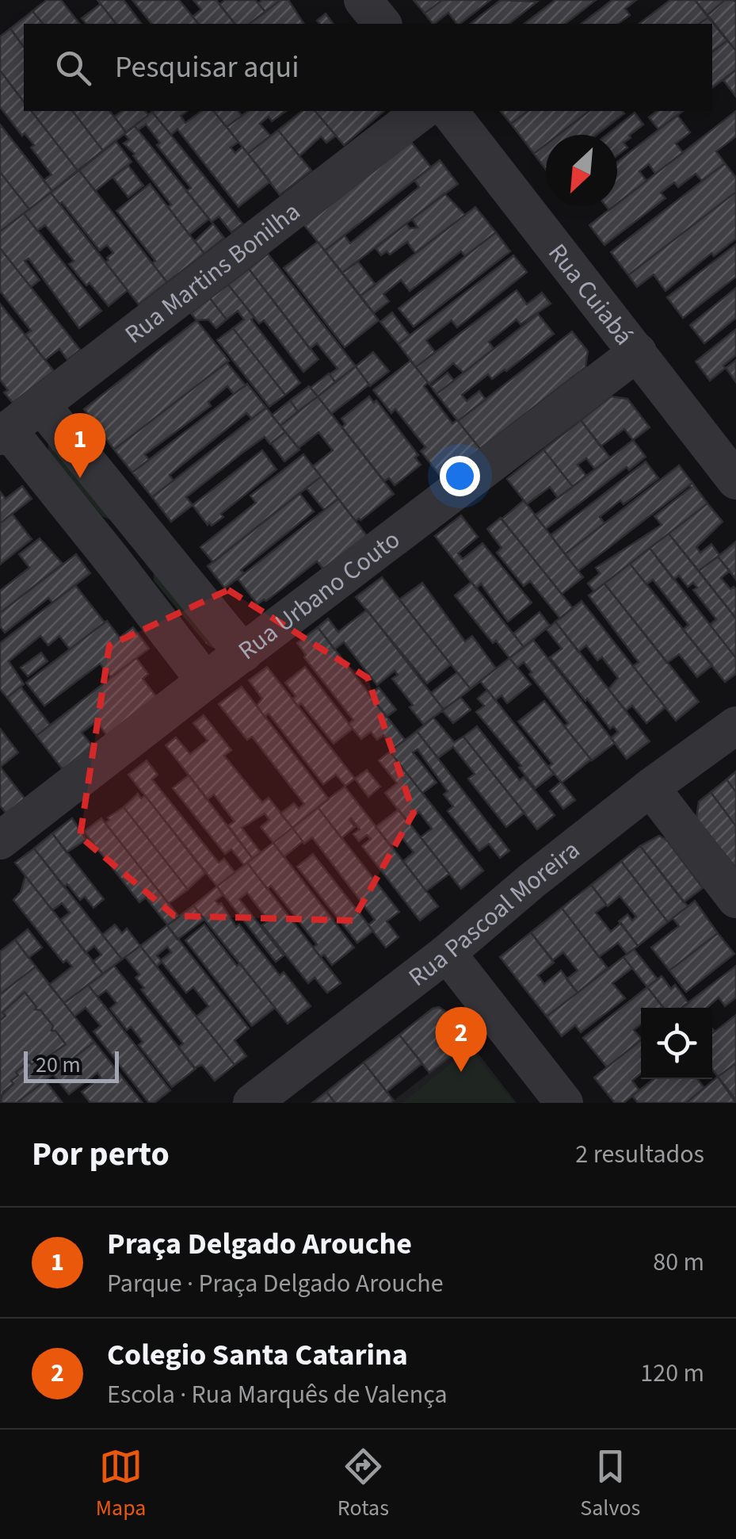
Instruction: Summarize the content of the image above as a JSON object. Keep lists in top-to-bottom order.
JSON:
{
  "streets": {
    "street": [
      "Rua Martins Bonilha",
      "Rua Cuiabá",
      "Rua Urbano Couto",
      "Rua Pascoal Moreira"
    ]
  },
  "crossings": [
    ["Rua Cuiabá", "Rua Urbano Couto"]
  ],
  "scale_bar": "20 m",
  "north": "bottom left",
  "page": {
    "search": "Pesquisar aqui",
    "pins": ["1", "2"],
    "scale": "20 m",
    "heading": ["Por perto", "2 resultados"],
    "list": [
      {
        "mark": "1",
        "name": "Praça Delgado Arouche",
        "note": "Parque · Praça Delgado Arouche",
        "value": "80 m"
      },
      {
        "mark": "2",
        "name": "Colegio Santa Catarina",
        "note": "Escola · Rua Marquês de Valença",
        "value": "120 m"
      }
    ],
    "nav": ["Mapa", "Rotas", "Salvos"]
  }
}
